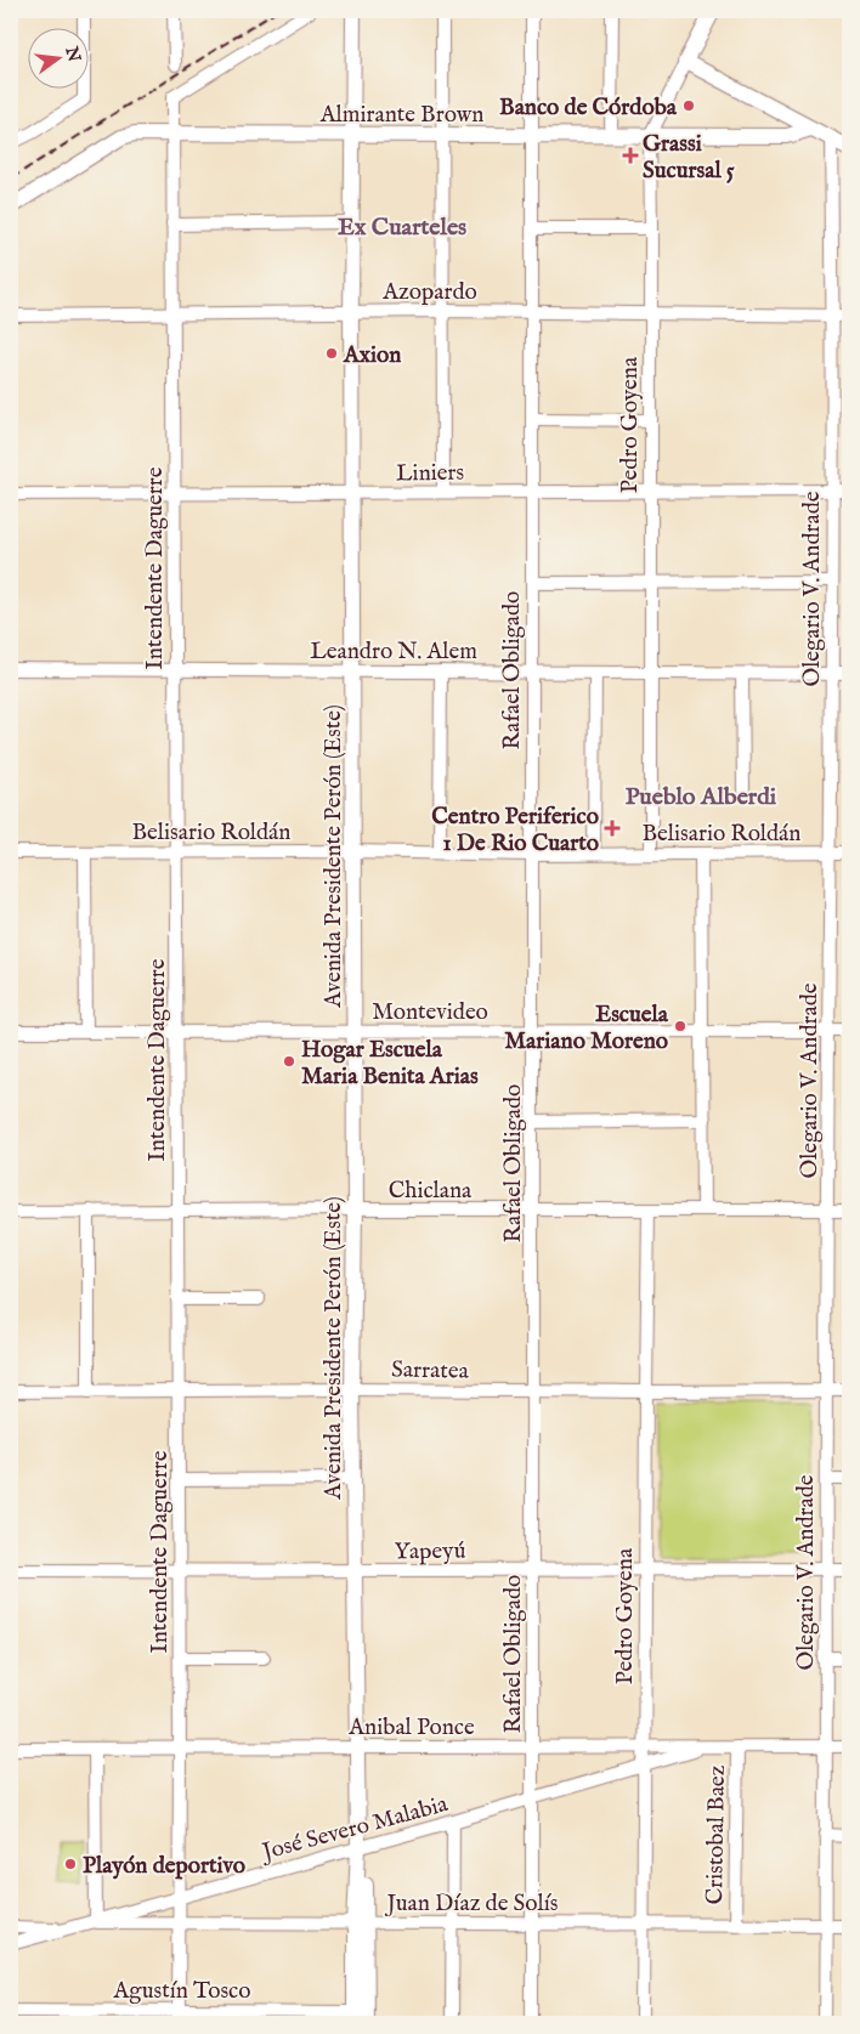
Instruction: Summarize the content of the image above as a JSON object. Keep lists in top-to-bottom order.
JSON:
{
  "streets": {
    "main road": ["Almirante Brown", "Pedro Goyena", "Avenida Presidente Perón (Este)"],
    "street": [
      "Azopardo",
      "Liniers",
      "Intendente Daguerre",
      "Olegario V. Andrade",
      "Leandro N. Alem",
      "Rafael Obligado",
      "Belisario Roldán",
      "Montevideo",
      "Chiclana",
      "Sarratea",
      "Yapeyú",
      "Anibal Ponce",
      "José Severo Malabia",
      "Cristobal Baez",
      "Juan Díaz de Solís",
      "Agustín Tosco"
    ]
  },
  "crossings": [
    ["Almirante Brown", "Pedro Goyena"],
    ["Almirante Brown", "Intendente Daguerre"],
    ["Almirante Brown", "Rafael Obligado"],
    ["Almirante Brown", "Avenida Presidente Perón (Este)"],
    ["Azopardo", "Pedro Goyena"],
    ["Azopardo", "Intendente Daguerre"],
    ["Azopardo", "Olegario V. Andrade"],
    ["Azopardo", "Rafael Obligado"],
    ["Azopardo", "Avenida Presidente Perón (Este)"],
    ["Pedro Goyena", "Liniers"],
    ["Pedro Goyena", "Leandro N. Alem"],
    ["Pedro Goyena", "Belisario Roldán"],
    ["Pedro Goyena", "Chiclana"],
    ["Pedro Goyena", "Sarratea"],
    ["Pedro Goyena", "Yapeyú"],
    ["Pedro Goyena", "Anibal Ponce"],
    ["Pedro Goyena", "José Severo Malabia"],
    ["Pedro Goyena", "Juan Díaz de Solís"],
    ["Liniers", "Intendente Daguerre"],
    ["Liniers", "Olegario V. Andrade"],
    ["Liniers", "Rafael Obligado"],
    ["Liniers", "Avenida Presidente Perón (Este)"],
    ["Intendente Daguerre", "Leandro N. Alem"],
    ["Intendente Daguerre", "Belisario Roldán"],
    ["Intendente Daguerre", "Montevideo"],
    ["Intendente Daguerre", "Chiclana"],
    ["Intendente Daguerre", "Sarratea"],
    ["Intendente Daguerre", "Yapeyú"],
    ["Intendente Daguerre", "Anibal Ponce"],
    ["Intendente Daguerre", "José Severo Malabia"],
    ["Intendente Daguerre", "Juan Díaz de Solís"],
    ["Intendente Daguerre", "Agustín Tosco"],
    ["Olegario V. Andrade", "Leandro N. Alem"],
    ["Olegario V. Andrade", "Belisario Roldán"],
    ["Olegario V. Andrade", "Montevideo"],
    ["Olegario V. Andrade", "Chiclana"],
    ["Olegario V. Andrade", "Sarratea"],
    ["Olegario V. Andrade", "Yapeyú"],
    ["Olegario V. Andrade", "Anibal Ponce"],
    ["Olegario V. Andrade", "Juan Díaz de Solís"],
    ["Leandro N. Alem", "Rafael Obligado"],
    ["Leandro N. Alem", "Avenida Presidente Perón (Este)"],
    ["Rafael Obligado", "Belisario Roldán"],
    ["Rafael Obligado", "Montevideo"],
    ["Rafael Obligado", "Chiclana"],
    ["Rafael Obligado", "Sarratea"],
    ["Rafael Obligado", "Yapeyú"],
    ["Rafael Obligado", "Anibal Ponce"],
    ["Rafael Obligado", "José Severo Malabia"],
    ["Rafael Obligado", "Juan Díaz de Solís"],
    ["Belisario Roldán", "Avenida Presidente Perón (Este)"],
    ["Avenida Presidente Perón (Este)", "Montevideo"],
    ["Avenida Presidente Perón (Este)", "Chiclana"],
    ["Avenida Presidente Perón (Este)", "Sarratea"],
    ["Avenida Presidente Perón (Este)", "Yapeyú"],
    ["Avenida Presidente Perón (Este)", "Anibal Ponce"],
    ["Avenida Presidente Perón (Este)", "José Severo Malabia"],
    ["Avenida Presidente Perón (Este)", "Juan Díaz de Solís"],
    ["Avenida Presidente Perón (Este)", "Agustín Tosco"],
    ["Anibal Ponce", "José Severo Malabia"],
    ["Anibal Ponce", "Cristobal Baez"],
    ["José Severo Malabia", "Juan Díaz de Solís"],
    ["Cristobal Baez", "Juan Díaz de Solís"]
  ],
  "districts": ["Ex Cuarteles", "Pueblo Alberdi"],
  "places": {
    "other": [
      "Banco de Córdoba",
      "Axion",
      "Escuela Mariano Moreno",
      "Hogar Escuela Maria Benita Arias",
      "Playón deportivo"
    ],
    "health": ["Grassi Sucursal 5", "Centro Periferico 1 De Rio Cuarto"]
  },
  "north": "right"
}
